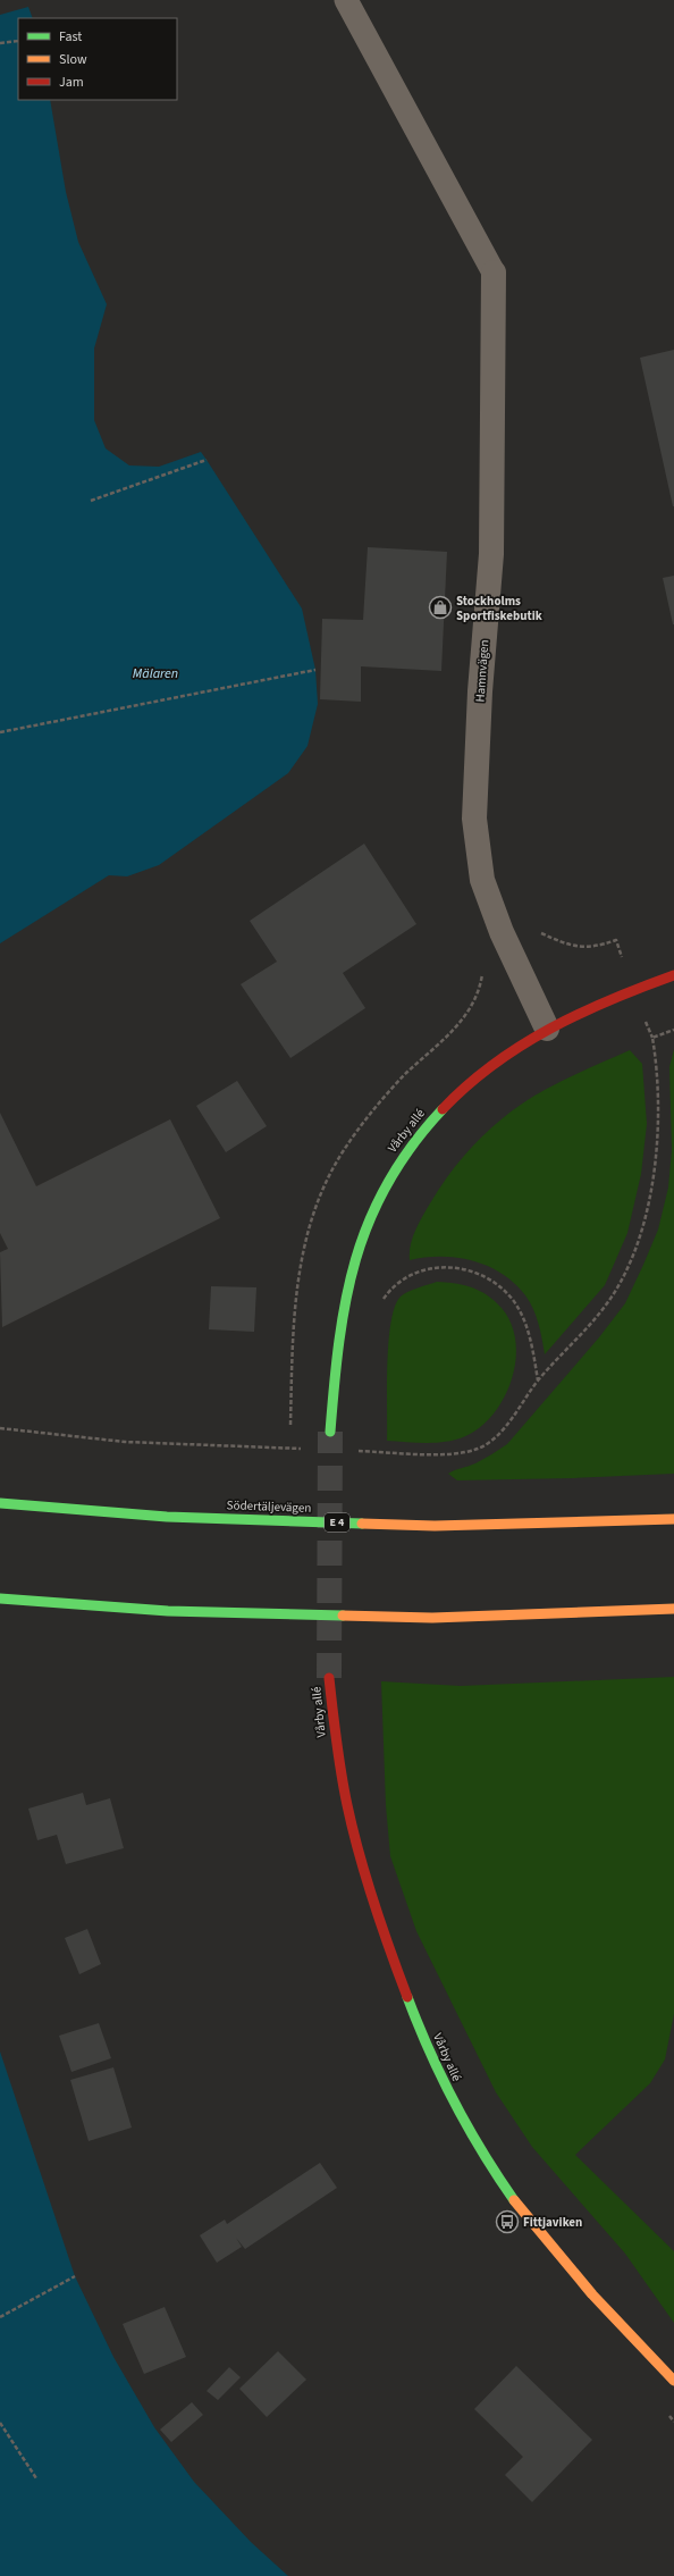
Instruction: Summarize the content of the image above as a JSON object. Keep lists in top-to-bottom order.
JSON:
{
  "streets": {
    "main road": ["Vårby allé", "Södertäljevägen", "E 4"],
    "street": ["Hamnvägen"]
  },
  "crossings": [
    ["Hamnvägen", "Vårby allé"]
  ],
  "water": ["Mälaren"],
  "places": {
    "shop": ["Stockholms Sportfiskebutik"],
    "bus stop": ["Fittjaviken"]
  },
  "legend": ["Fast", "Slow", "Jam"]
}
